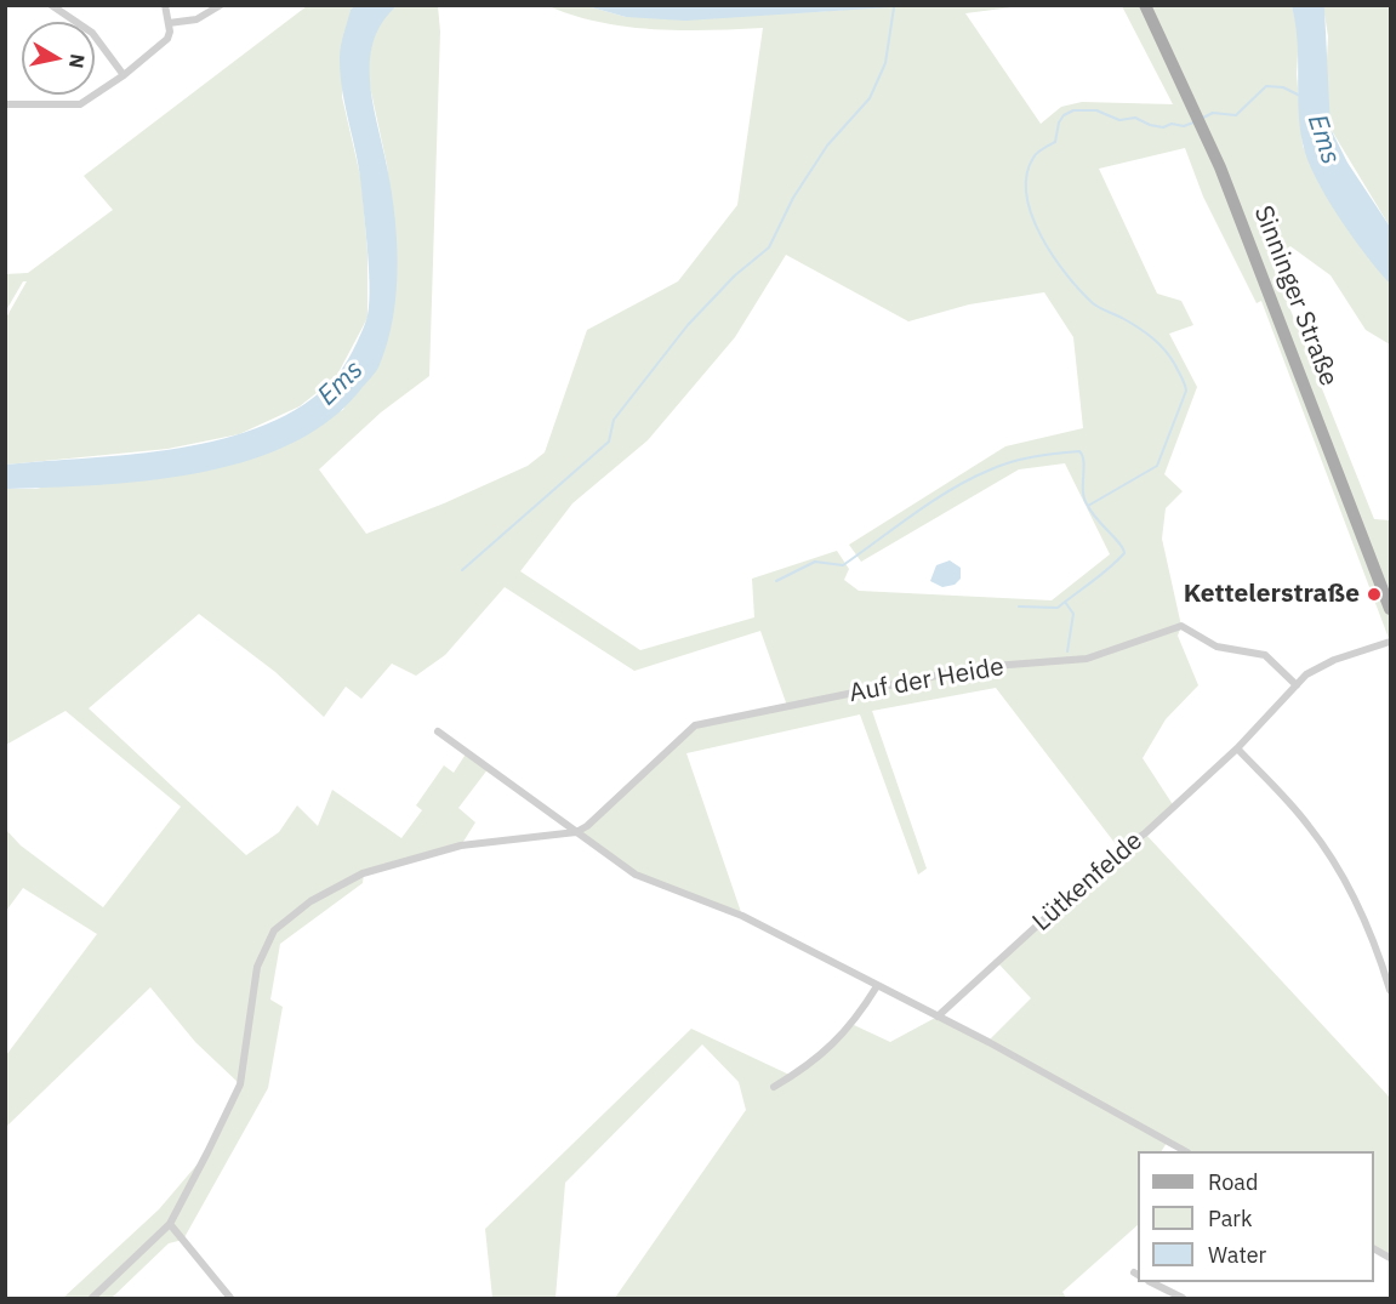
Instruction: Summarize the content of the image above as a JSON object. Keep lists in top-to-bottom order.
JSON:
{
  "streets": {
    "main road": ["Sinninger Straße"],
    "street": ["Auf der Heide", "Lütkenfelde"]
  },
  "crossings": [
    ["Auf der Heide", "Lütkenfelde"]
  ],
  "water": ["Ems"],
  "places": ["Kettelerstraße"],
  "legend": ["Road", "Park", "Water"],
  "north": "right"
}
